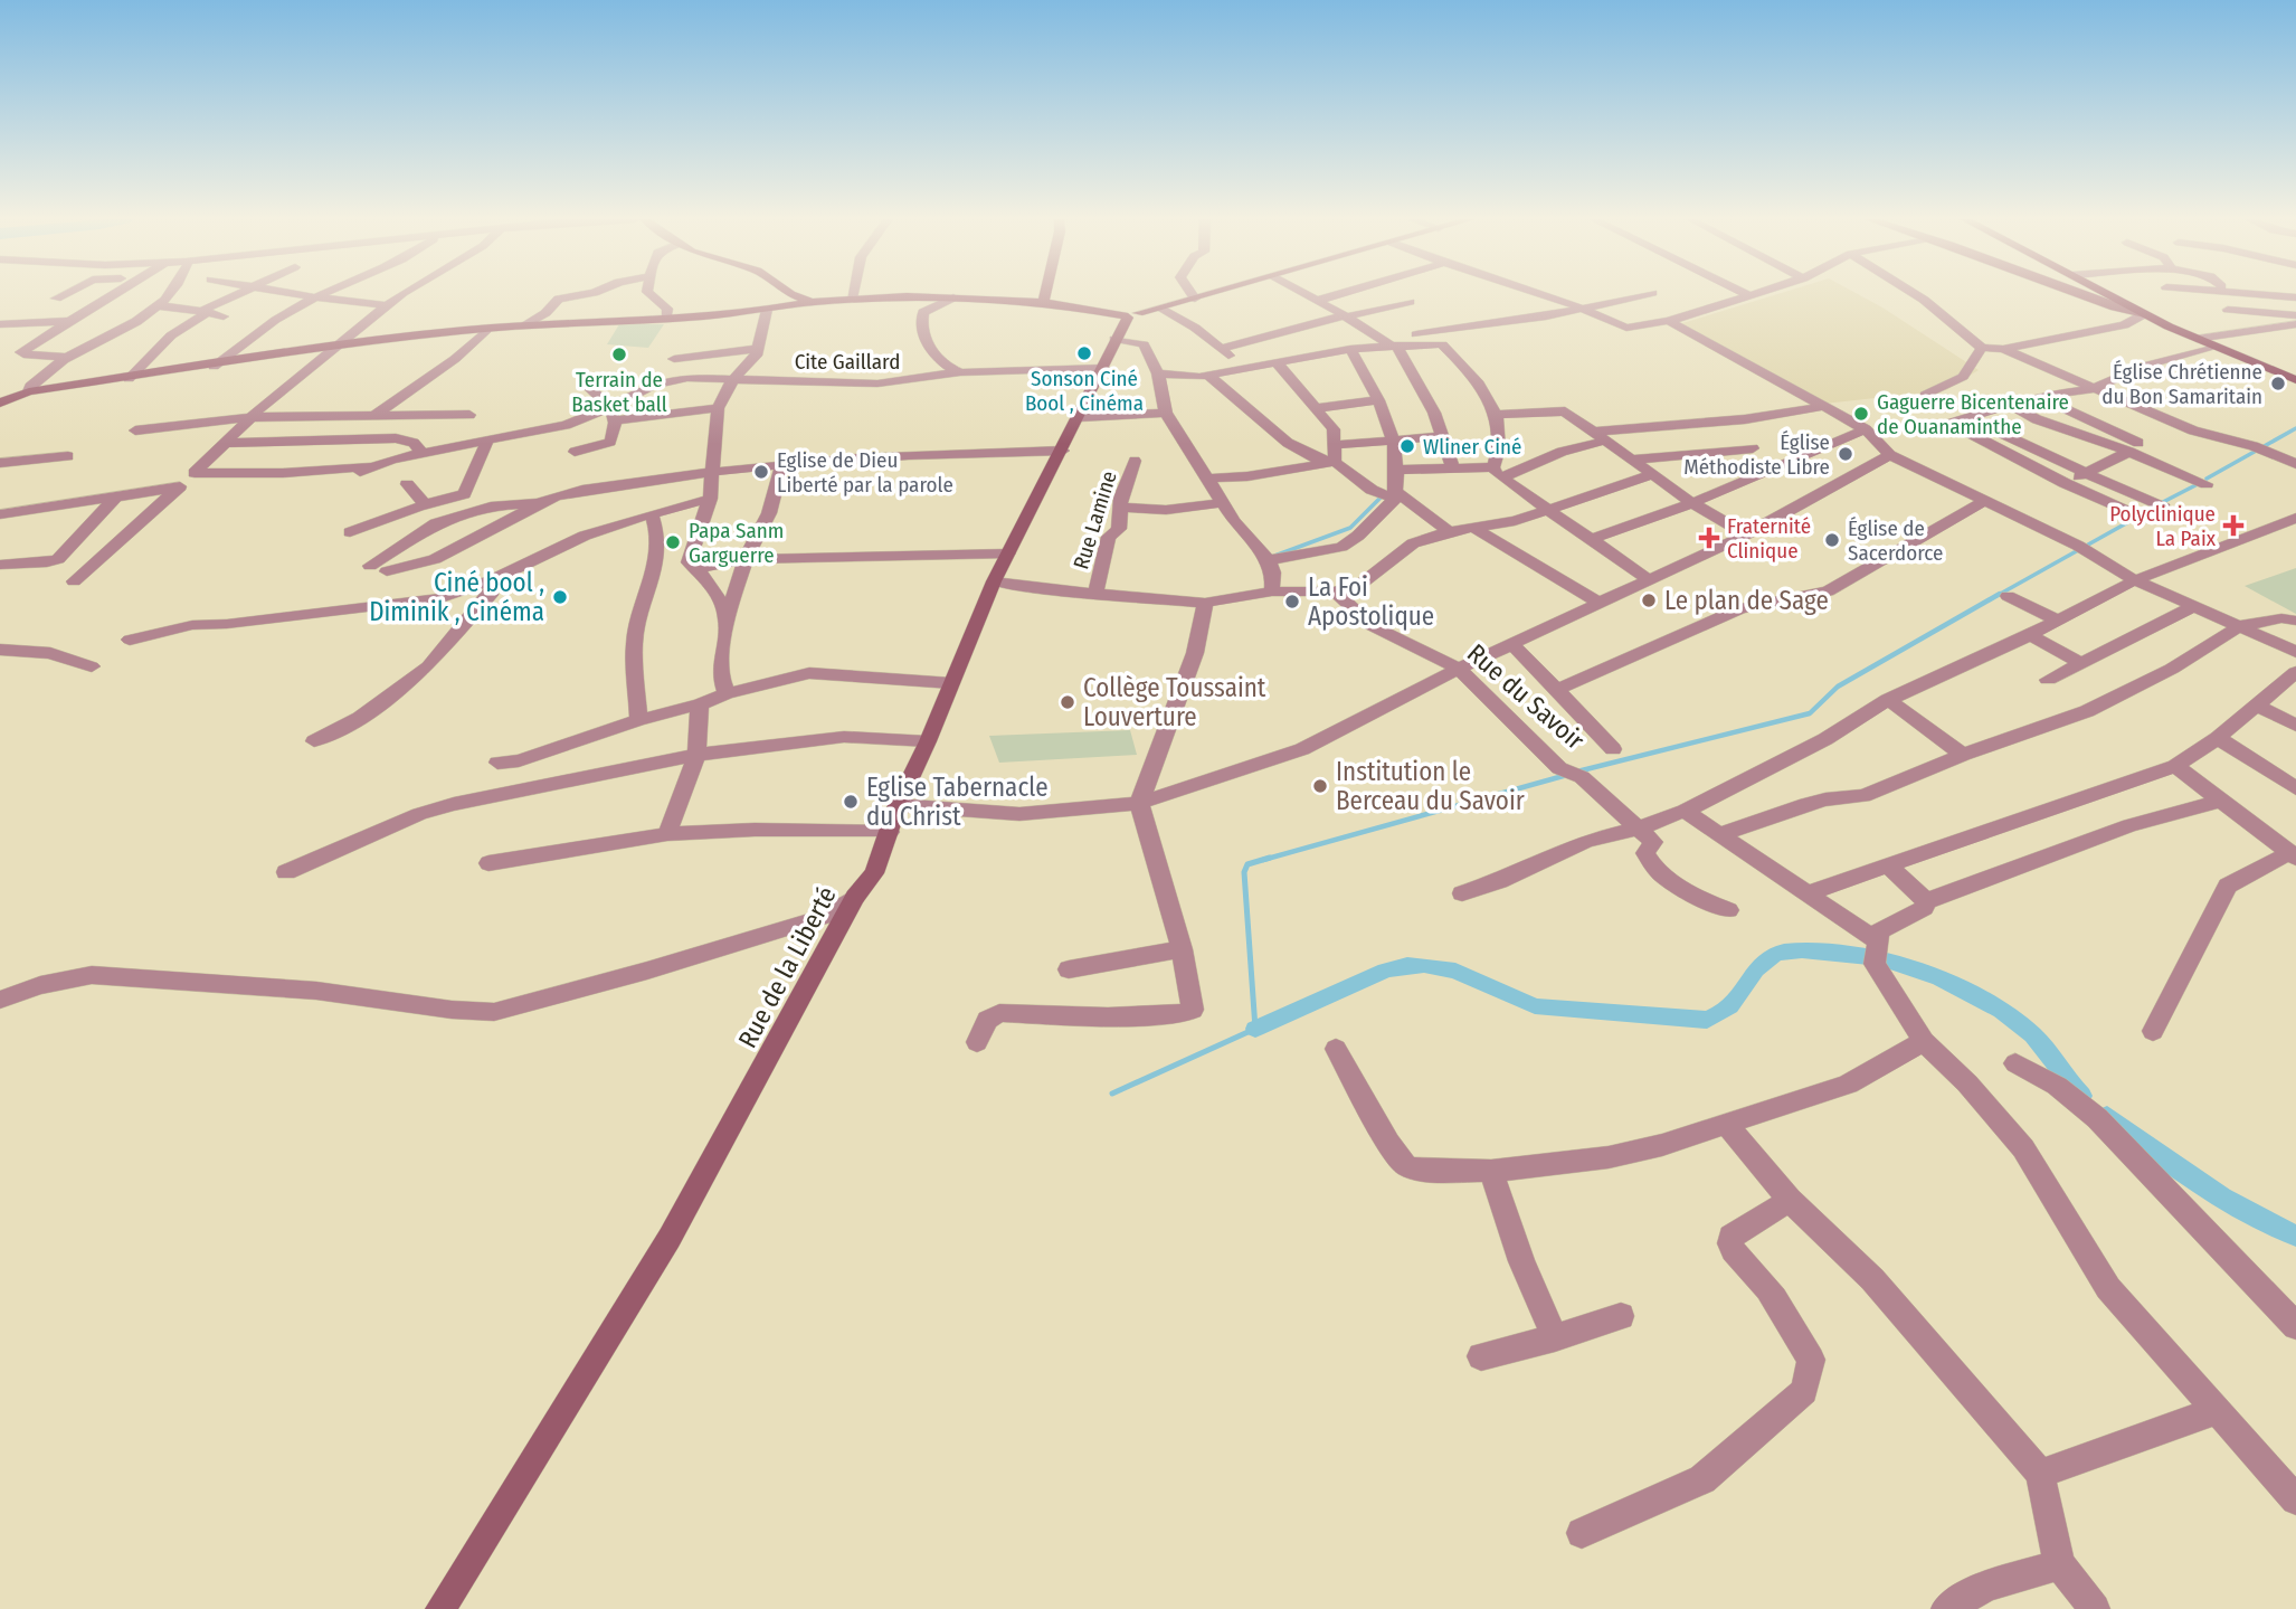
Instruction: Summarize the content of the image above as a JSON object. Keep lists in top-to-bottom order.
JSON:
{
  "streets": {
    "street": [
      "Cite Gaillard",
      "Rue Lamine",
      "Rue du Savoir",
      "Rue de la Liberté"
    ]
  },
  "crossings": [
    ["Cite Gaillard", "Rue de la Liberté"]
  ],
  "places": {
    "other": [
      "Sonson Ciné Bool , Cinéma",
      "Terrain de Basket ball",
      "Église Chrétienne du Bon Samaritain",
      "Gaguerre Bicentenaire de Ouanaminthe",
      "Wliner Ciné",
      "Église Méthodiste Libre",
      "Eglise de Dieu Liberté par la parole",
      "Église de Sacerdorce",
      "Papa Sanm Garguerre",
      "Ciné bool , Diminik , Cinéma",
      "Le plan de Sage",
      "La Foi Apostolique",
      "Collège Toussaint Louverture",
      "Institution le Berceau du Savoir",
      "Eglise Tabernacle du Christ"
    ],
    "health": ["Polyclinique La Paix", "Fraternité Clinique"]
  }
}
